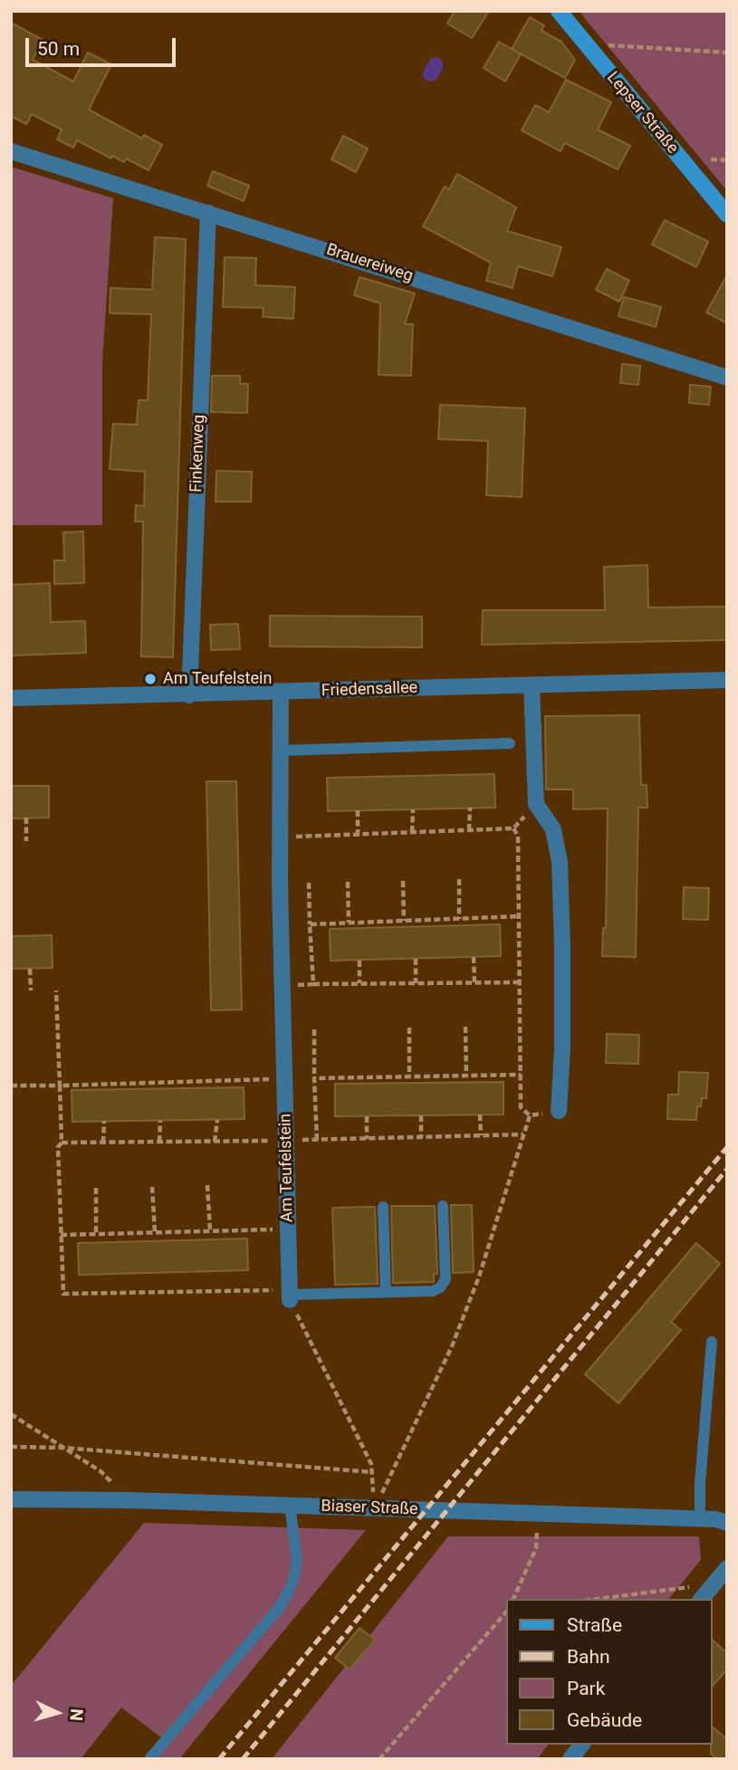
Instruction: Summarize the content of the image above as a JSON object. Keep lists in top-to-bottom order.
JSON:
{
  "streets": {
    "street": [
      "Lepser Straße",
      "Brauereiweg",
      "Finkenweg",
      "Friedensallee",
      "Am Teufelstein",
      "Biaser Straße"
    ]
  },
  "crossings": [
    ["Brauereiweg", "Finkenweg"],
    ["Finkenweg", "Friedensallee"],
    ["Friedensallee", "Am Teufelstein"]
  ],
  "places": ["Am Teufelstein"],
  "legend": [
    "Straße",
    "Bahn",
    "Park",
    "Gebäude"
  ],
  "scale_bar": "50 m",
  "north": "right"
}
